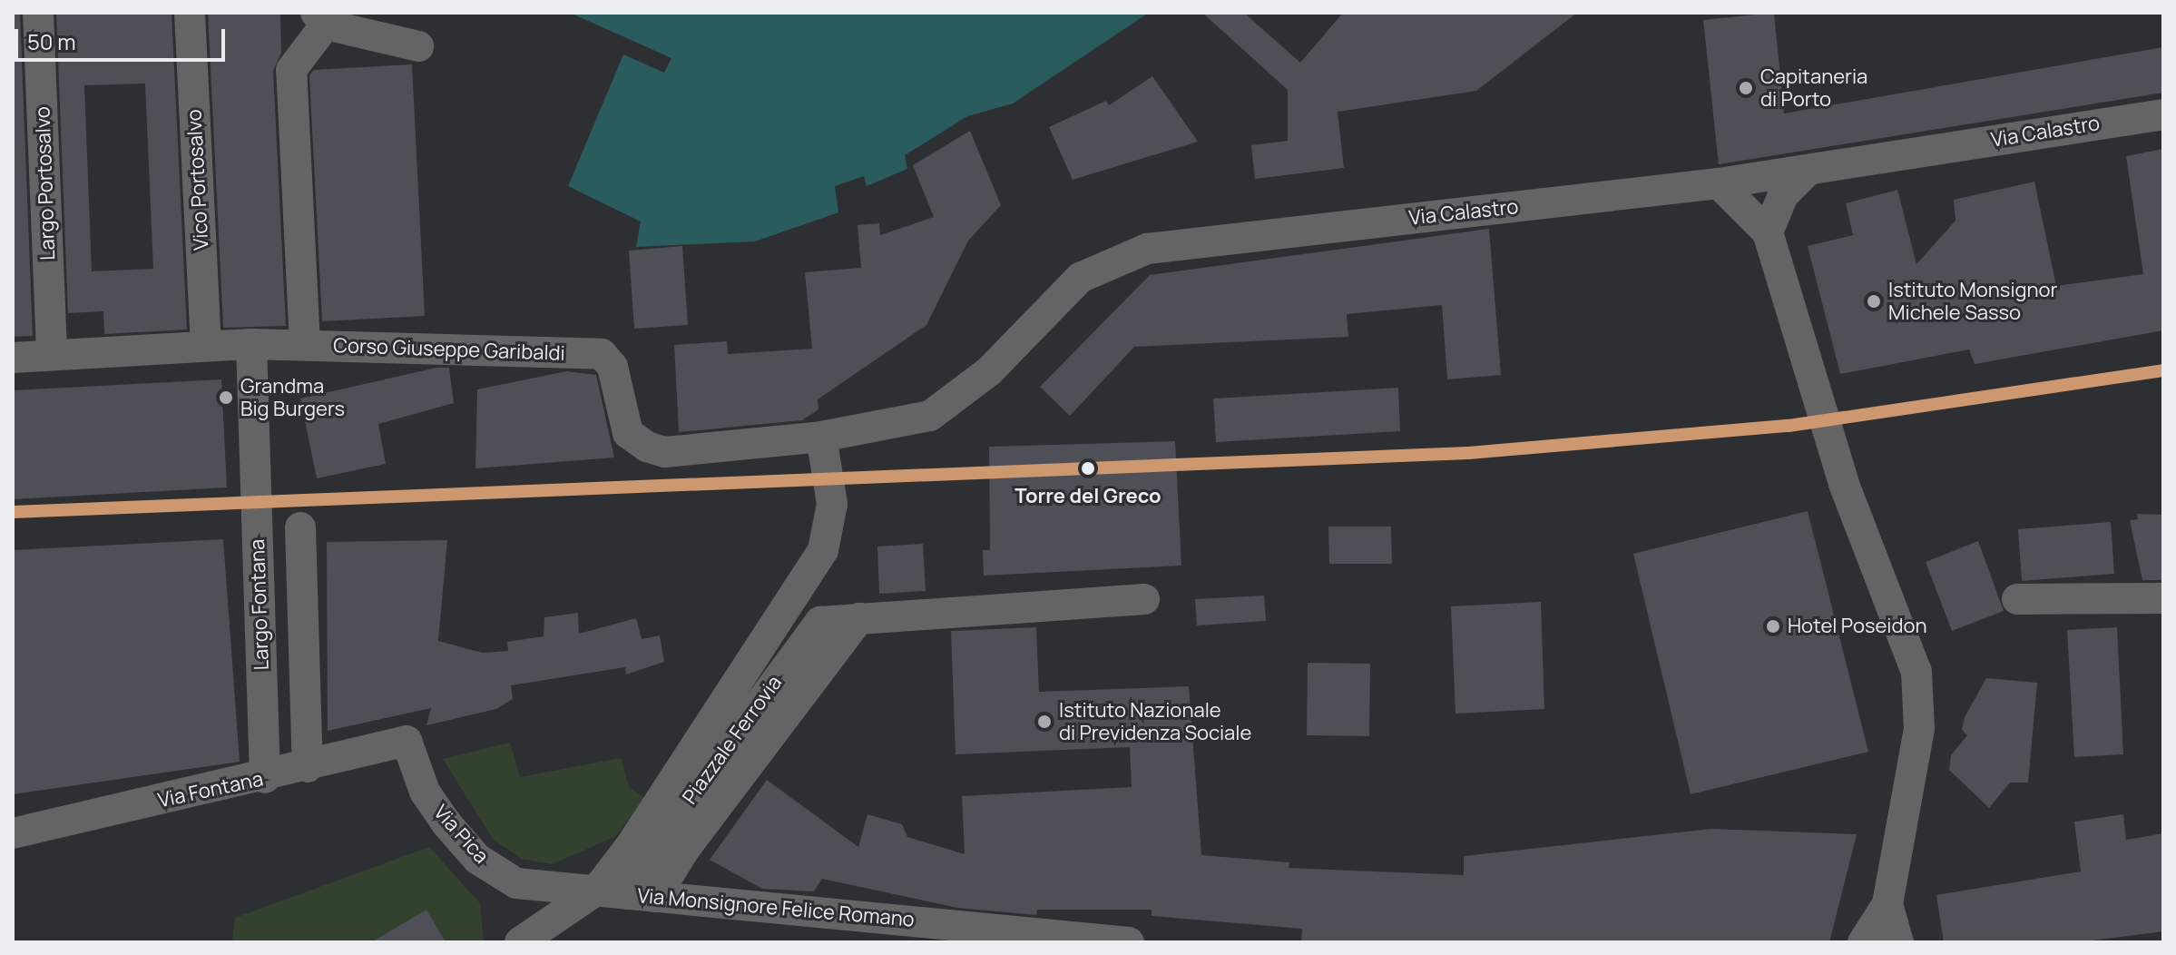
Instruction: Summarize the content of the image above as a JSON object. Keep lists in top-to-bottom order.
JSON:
{
  "streets": {
    "street": [
      "Via Calastro",
      "Vico Portosalvo",
      "Largo Portosalvo",
      "Corso Giuseppe Garibaldi",
      "Largo Fontana",
      "Piazzale Ferrovia",
      "Via Fontana",
      "Via Pica",
      "Via Monsignore Felice Romano"
    ]
  },
  "crossings": [
    ["Via Calastro", "Corso Giuseppe Garibaldi"],
    ["Vico Portosalvo", "Corso Giuseppe Garibaldi"],
    ["Largo Portosalvo", "Corso Giuseppe Garibaldi"],
    ["Corso Giuseppe Garibaldi", "Largo Fontana"],
    ["Largo Fontana", "Via Fontana"],
    ["Piazzale Ferrovia", "Via Monsignore Felice Romano"],
    ["Via Fontana", "Via Pica"],
    ["Via Pica", "Via Monsignore Felice Romano"]
  ],
  "places": [
    "Capitaneria di Porto",
    "Istituto Monsignor Michele Sasso",
    "Grandma Big Burgers",
    "Torre del Greco",
    "Hotel Poseidon",
    "Istituto Nazionale di Previdenza Sociale"
  ],
  "scale_bar": "50 m"
}
